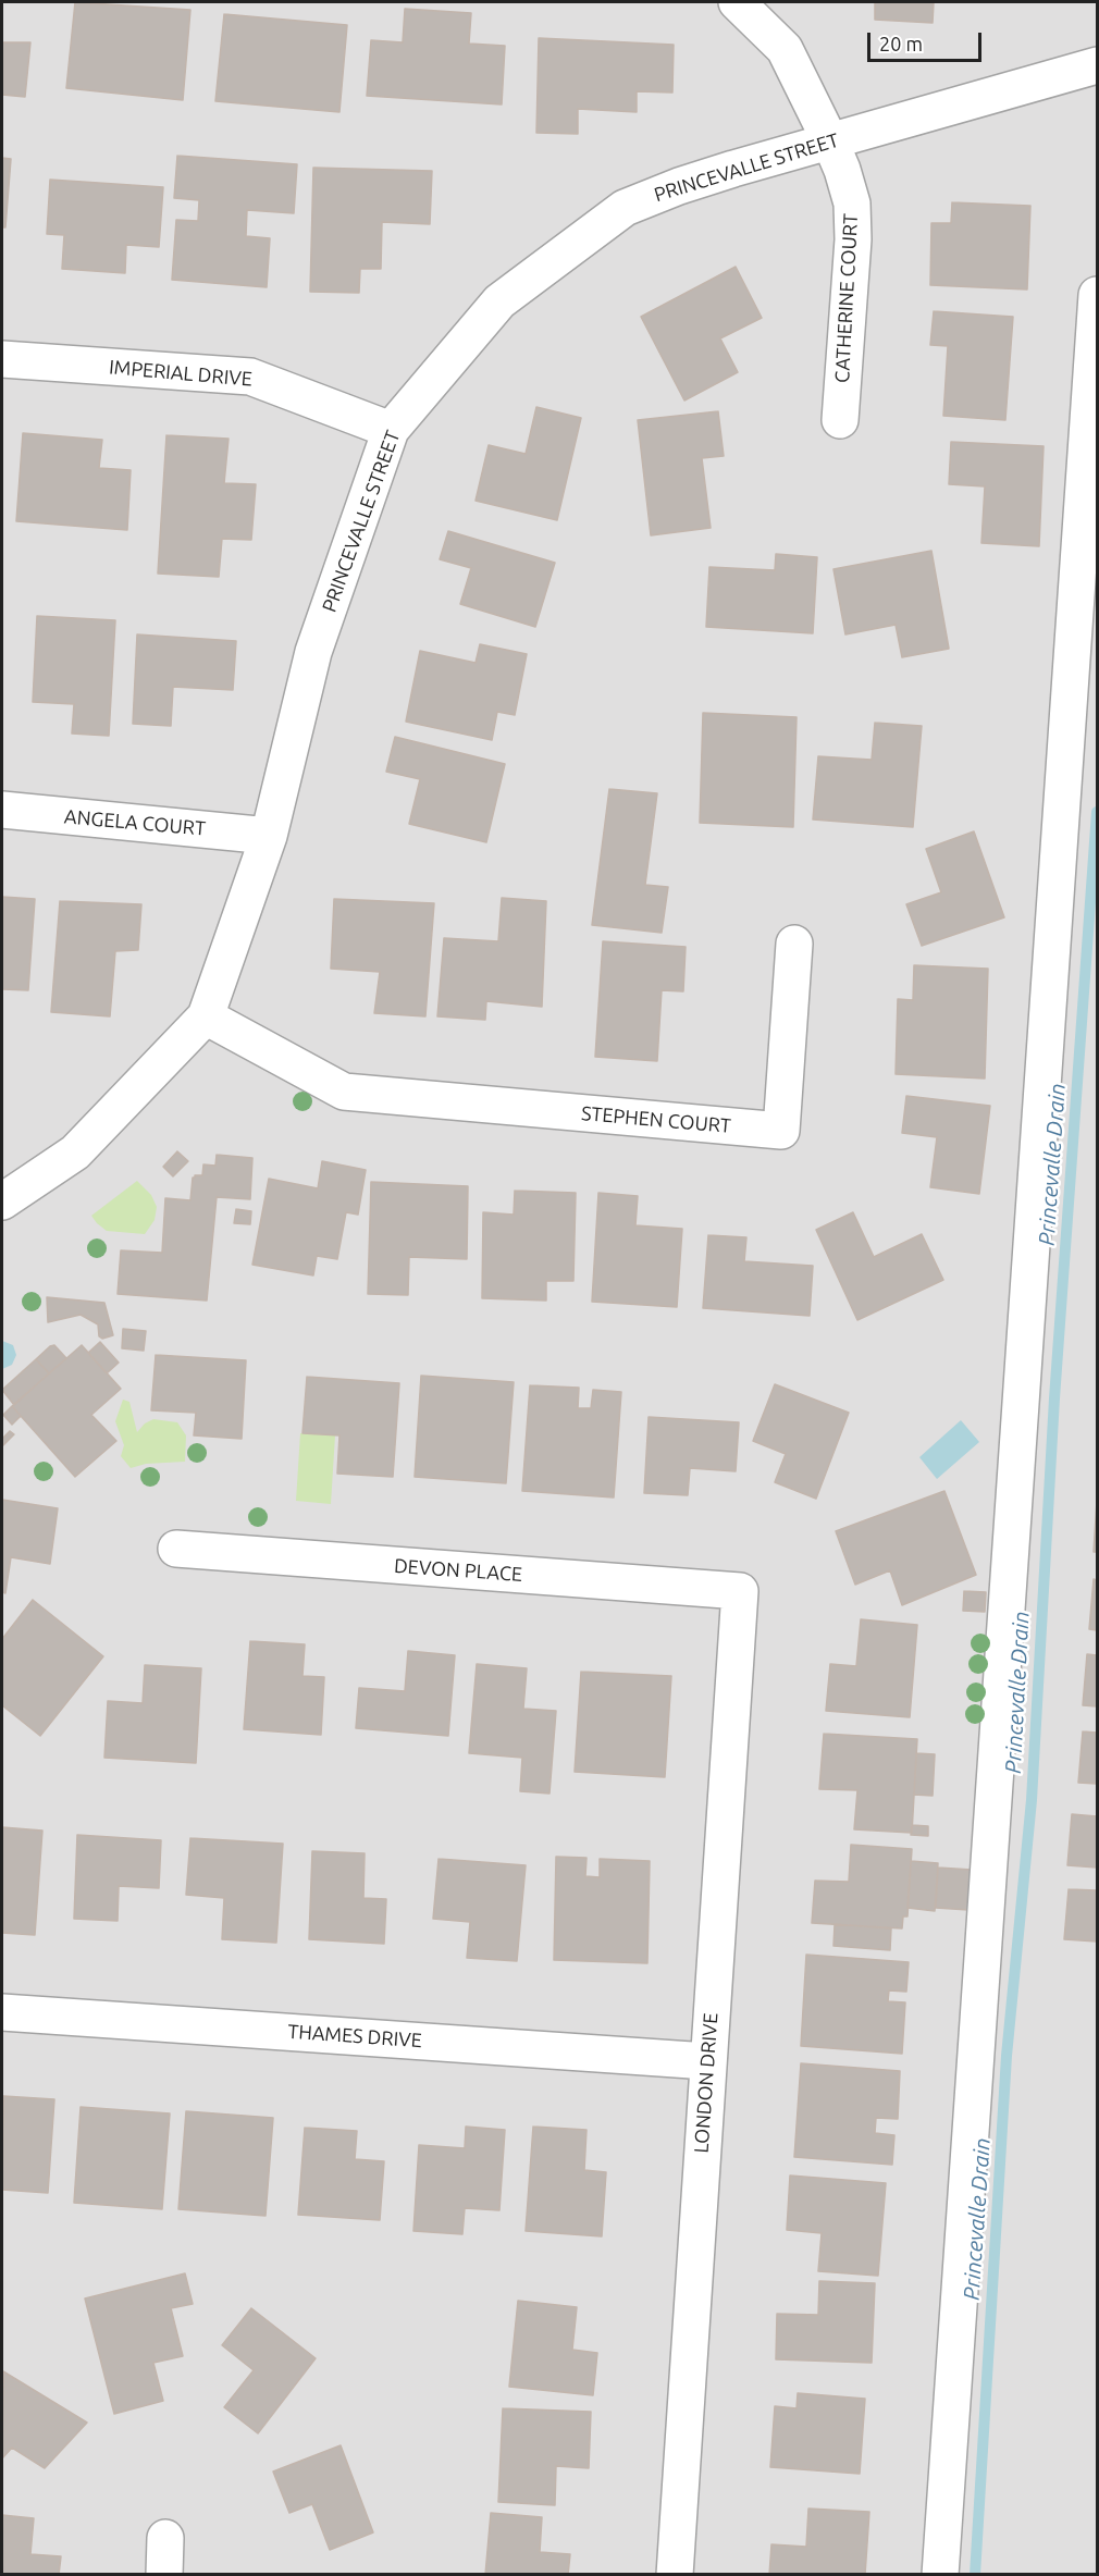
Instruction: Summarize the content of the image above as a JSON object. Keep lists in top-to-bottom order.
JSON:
{
  "streets": {
    "street": [
      "PRINCEVALLE STREET",
      "CATHERINE COURT",
      "IMPERIAL DRIVE",
      "ANGELA COURT",
      "STEPHEN COURT",
      "DEVON PLACE",
      "THAMES DRIVE",
      "LONDON DRIVE"
    ]
  },
  "crossings": [
    ["PRINCEVALLE STREET", "CATHERINE COURT"],
    ["PRINCEVALLE STREET", "IMPERIAL DRIVE"],
    ["PRINCEVALLE STREET", "ANGELA COURT"],
    ["PRINCEVALLE STREET", "STEPHEN COURT"],
    ["DEVON PLACE", "LONDON DRIVE"],
    ["THAMES DRIVE", "LONDON DRIVE"]
  ],
  "water": ["Princevalle Drain"],
  "scale_bar": "20 m"
}
